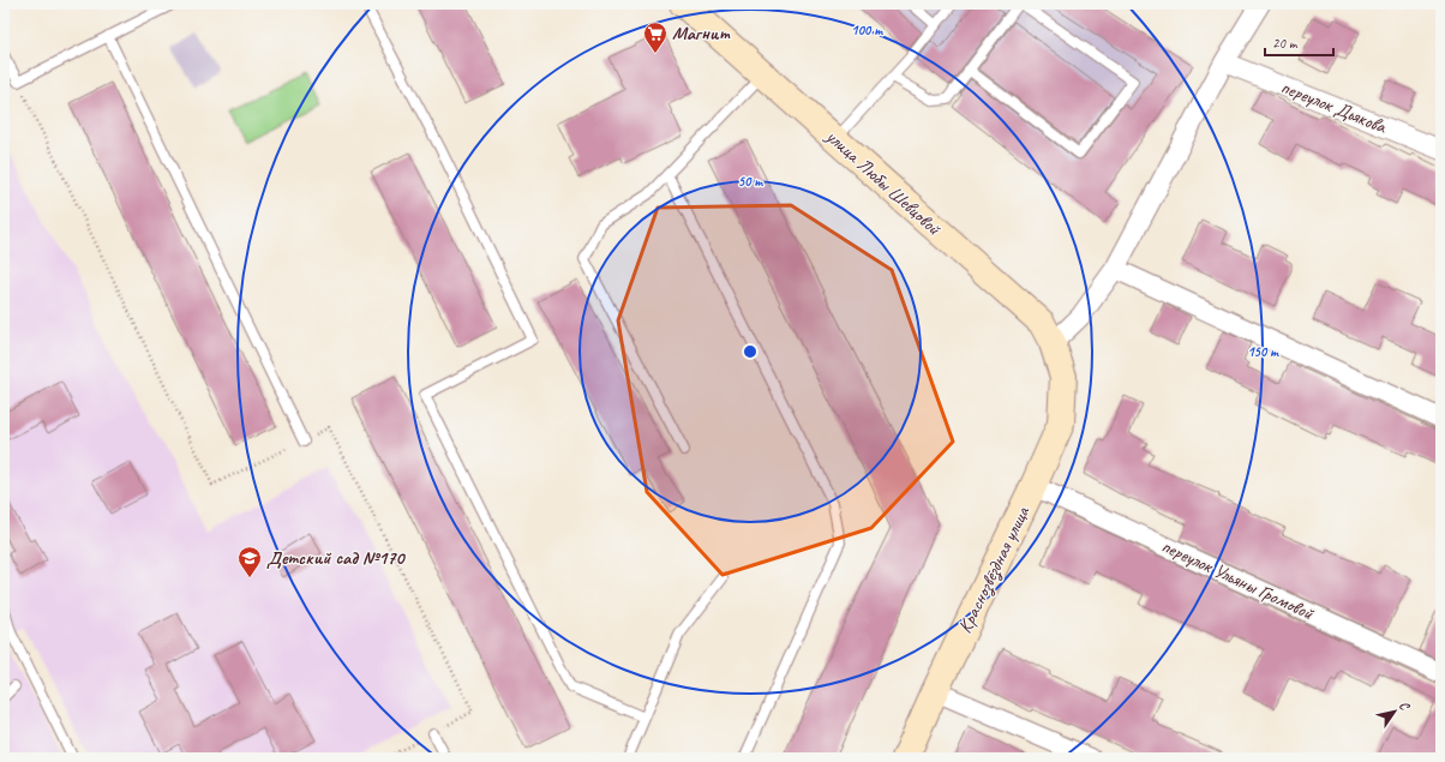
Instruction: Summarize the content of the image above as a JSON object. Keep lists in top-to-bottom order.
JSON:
{
  "streets": {
    "street": [
      "переулок Дьякова",
      "улица Любы Шевцовой",
      "Краснозвёздная улица",
      "переулок Ульяны Громовой"
    ]
  },
  "crossings": [
    ["улица Любы Шевцовой", "Краснозвёздная улица"],
    ["Краснозвёздная улица", "переулок Ульяны Громовой"]
  ],
  "places": {
    "supermarket": ["Магнит"],
    "school or university": ["Детский сад №170"]
  },
  "scale_bar": "20 m",
  "north": "top right",
  "rings": ["100 m", "50 m", "150 m"]
}
